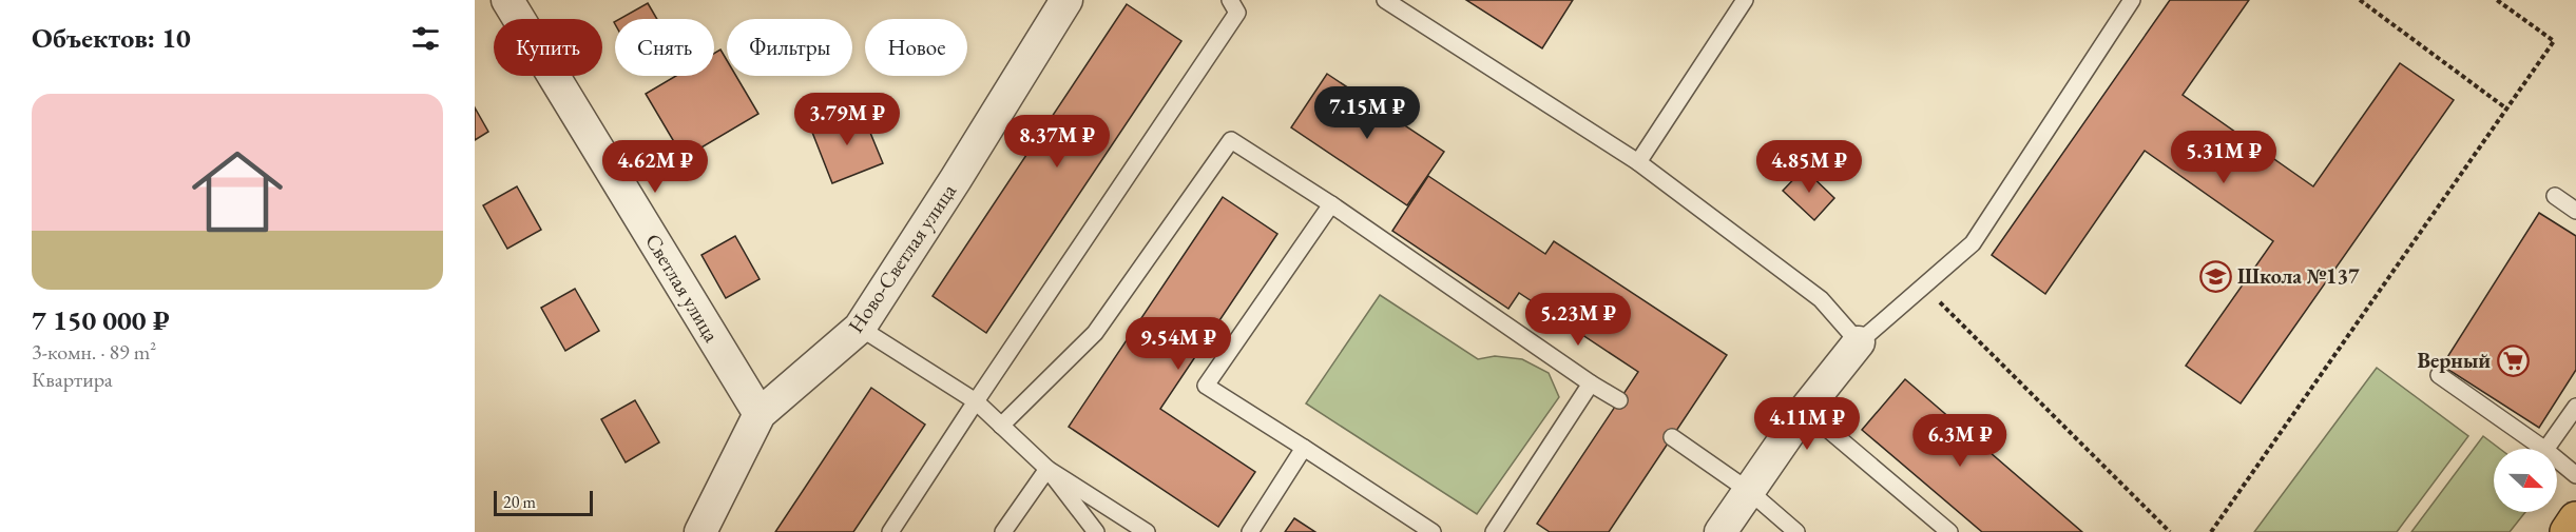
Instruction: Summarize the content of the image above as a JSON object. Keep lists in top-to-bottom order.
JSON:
{
  "streets": {
    "street": ["Ново-Светлая улица", "Светлая улица"]
  },
  "crossings": [
    ["Ново-Светлая улица", "Светлая улица"]
  ],
  "places": {
    "school or university": ["Школа №137"],
    "supermarket": ["Верный"]
  },
  "scale_bar": "20 m",
  "north": "right",
  "page": {
    "heading": "Объектов: 10",
    "chip": [
      "Купить",
      "Снять",
      "Фильтры",
      "Новое"
    ],
    "list": [
      {
        "name": "7 150 000 ₽",
        "note": "3-комн. · 89 m² · Квартира"
      }
    ],
    "price": [
      "7.15M ₽",
      "3.79M ₽",
      "8.37M ₽",
      "5.31M ₽",
      "4.62M ₽",
      "4.85M ₽",
      "5.23M ₽",
      "9.54M ₽",
      "4.11M ₽",
      "6.3M ₽"
    ],
    "scale": "20 m"
  }
}
